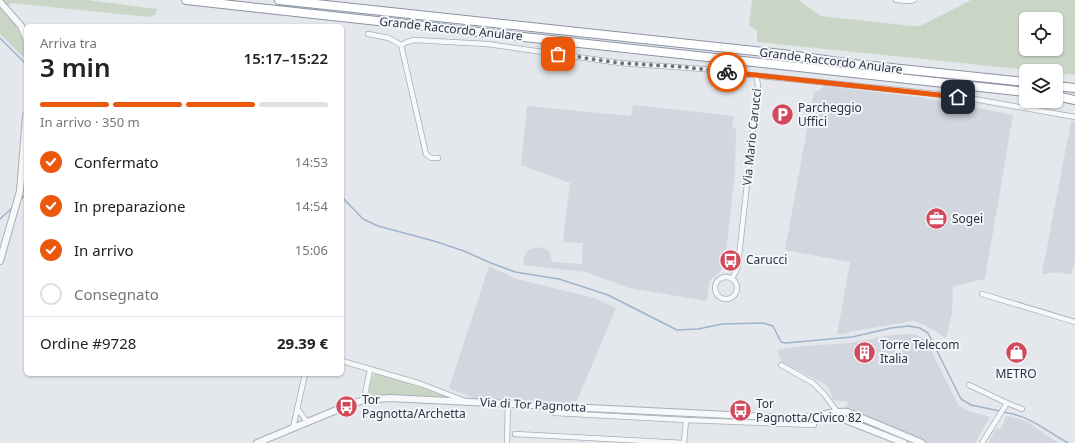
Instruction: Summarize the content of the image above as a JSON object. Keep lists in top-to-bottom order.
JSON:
{
  "streets": {
    "highway": ["Grande Raccordo Anulare"],
    "street": ["Via Mario Carucci", "Via di Tor Pagnotta"]
  },
  "places": {
    "parking": ["Parcheggio Uffici"],
    "office": ["Sogei"],
    "bus stop": ["Carucci", "Tor Pagnotta/Archetta", "Tor Pagnotta/Civico 82"],
    "building": ["Torre Telecom Italia"],
    "shop": ["METRO"]
  },
  "page": {
    "heading": ["3 min", "Arriva tra", "15:17–15:22"],
    "panel": ["Ordine #9728", "29.39 €"],
    "bar": "In arrivo · 350 m",
    "list": [
      ["Confermato", "14:53"],
      ["In preparazione", "14:54"],
      ["In arrivo", "15:06"],
      "Consegnato"
    ]
  }
}
